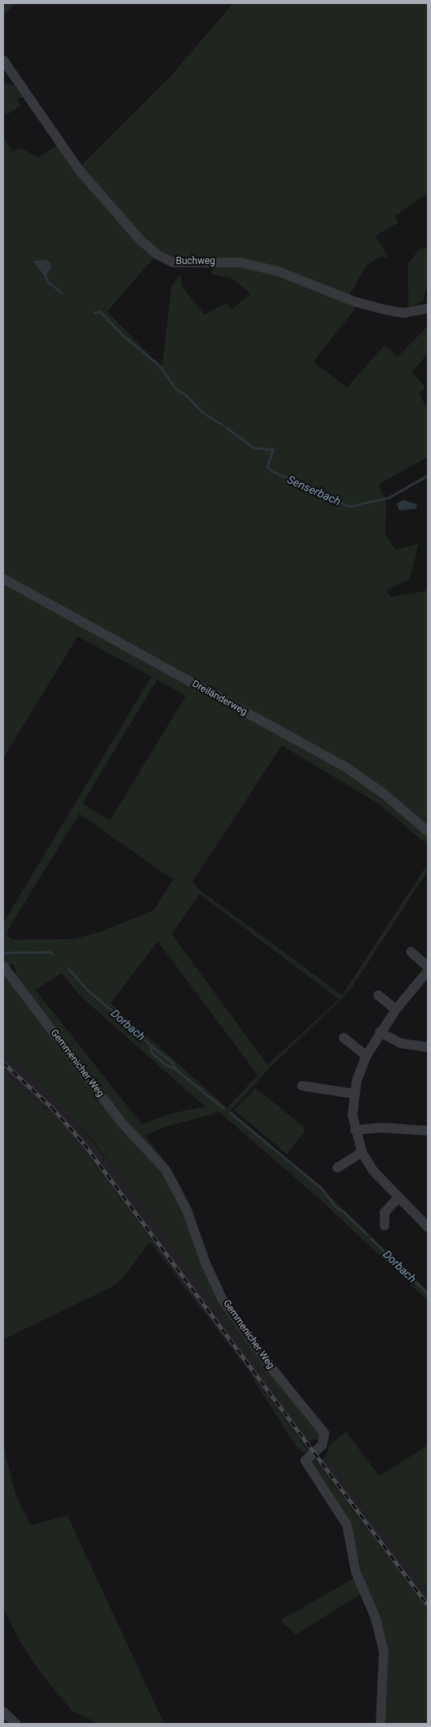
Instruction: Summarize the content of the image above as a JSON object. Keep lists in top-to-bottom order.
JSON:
{
  "streets": {
    "street": ["Buchweg", "Dreiländerweg", "Gemmenicher Weg"]
  },
  "water": ["Senserbach", "Dorbach"]
}
